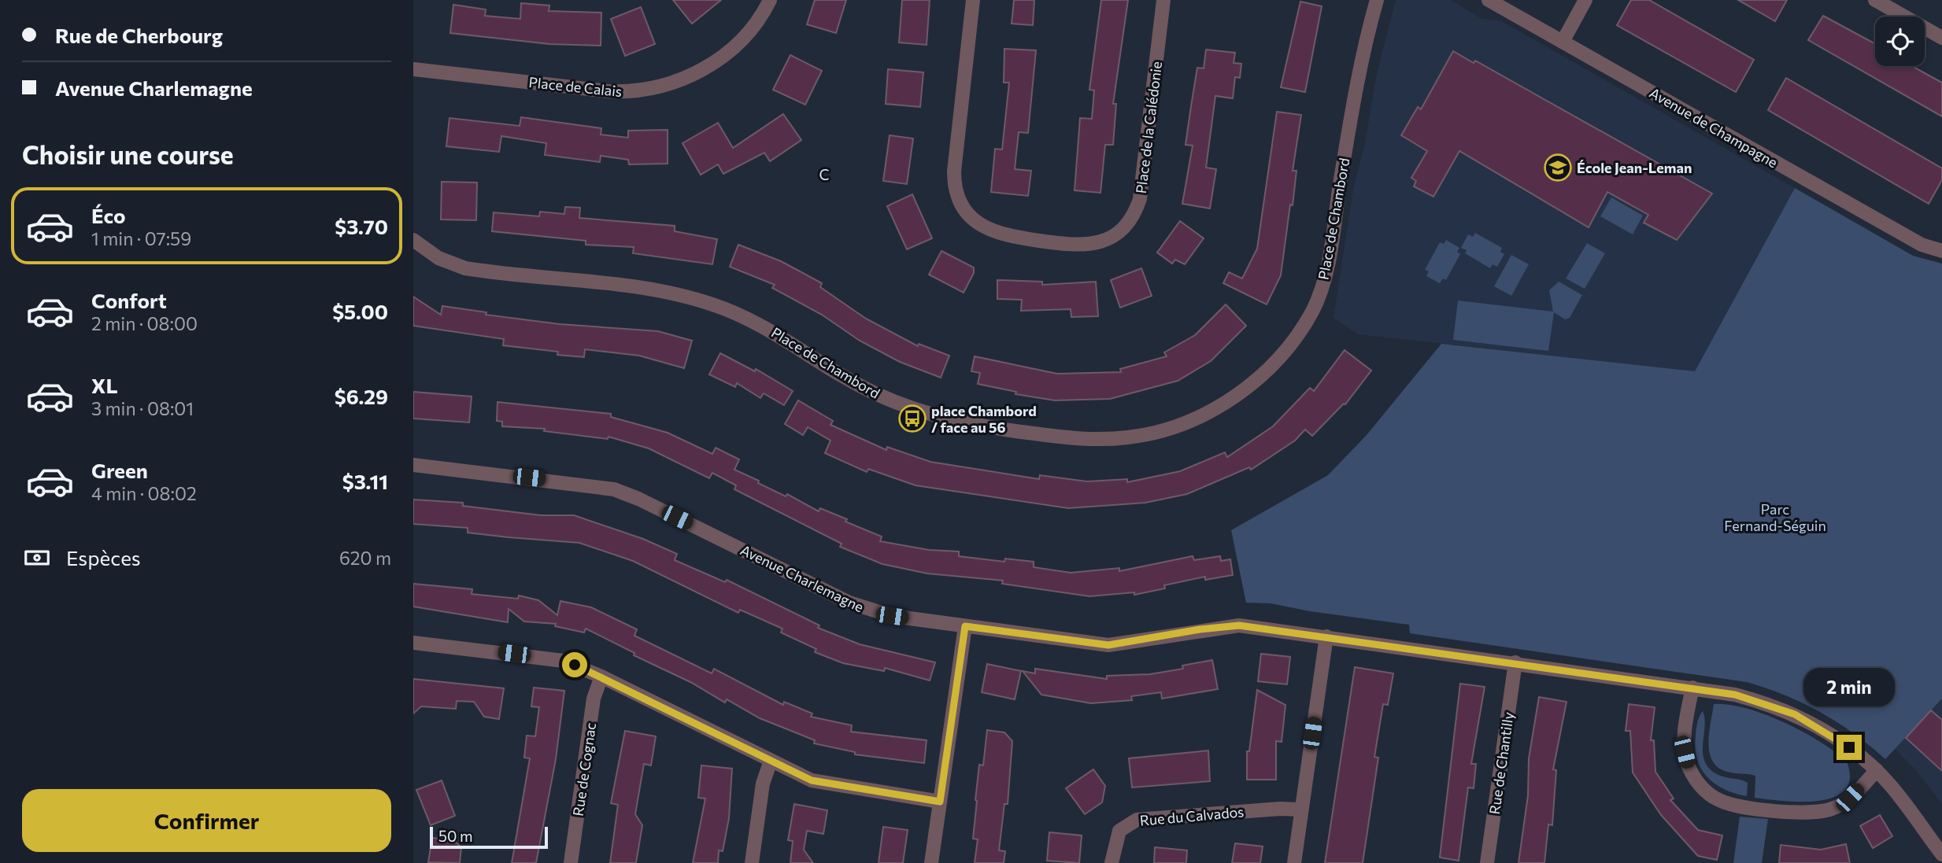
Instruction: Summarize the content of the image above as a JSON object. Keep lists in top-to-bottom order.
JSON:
{
  "streets": {
    "street": [
      "Place de Calais",
      "Place de la Calédonie",
      "Avenue de Champagne",
      "Place de Chambord",
      "Avenue Charlemagne",
      "Rue de Chantilly",
      "Rue de Cognac",
      "Rue du Calvados"
    ]
  },
  "crossings": [
    ["Avenue Charlemagne", "Rue de Chantilly"]
  ],
  "districts": ["C"],
  "parks": ["Parc Fernand-Séguin"],
  "places": {
    "school or university": ["École Jean-Leman"],
    "bus stop": ["place Chambord / face au 56"]
  },
  "scale_bar": "50 m",
  "page": {
    "banner": ["Rue de Cherbourg", "Avenue Charlemagne"],
    "heading": "Choisir une course",
    "list": [
      {
        "name": "Éco",
        "note": "1 min · 07:59",
        "value": "$3.70"
      },
      {
        "name": "Confort",
        "note": "2 min · 08:00",
        "value": "$5.00"
      },
      {
        "name": "XL",
        "note": "3 min · 08:01",
        "value": "$6.29"
      },
      {
        "name": "Green",
        "note": "4 min · 08:02",
        "value": "$3.11"
      }
    ],
    "pay": ["Espèces", "620 m"],
    "bubble": "2 min",
    "buttons": "Confirmer",
    "scale": "50 m"
  }
}
